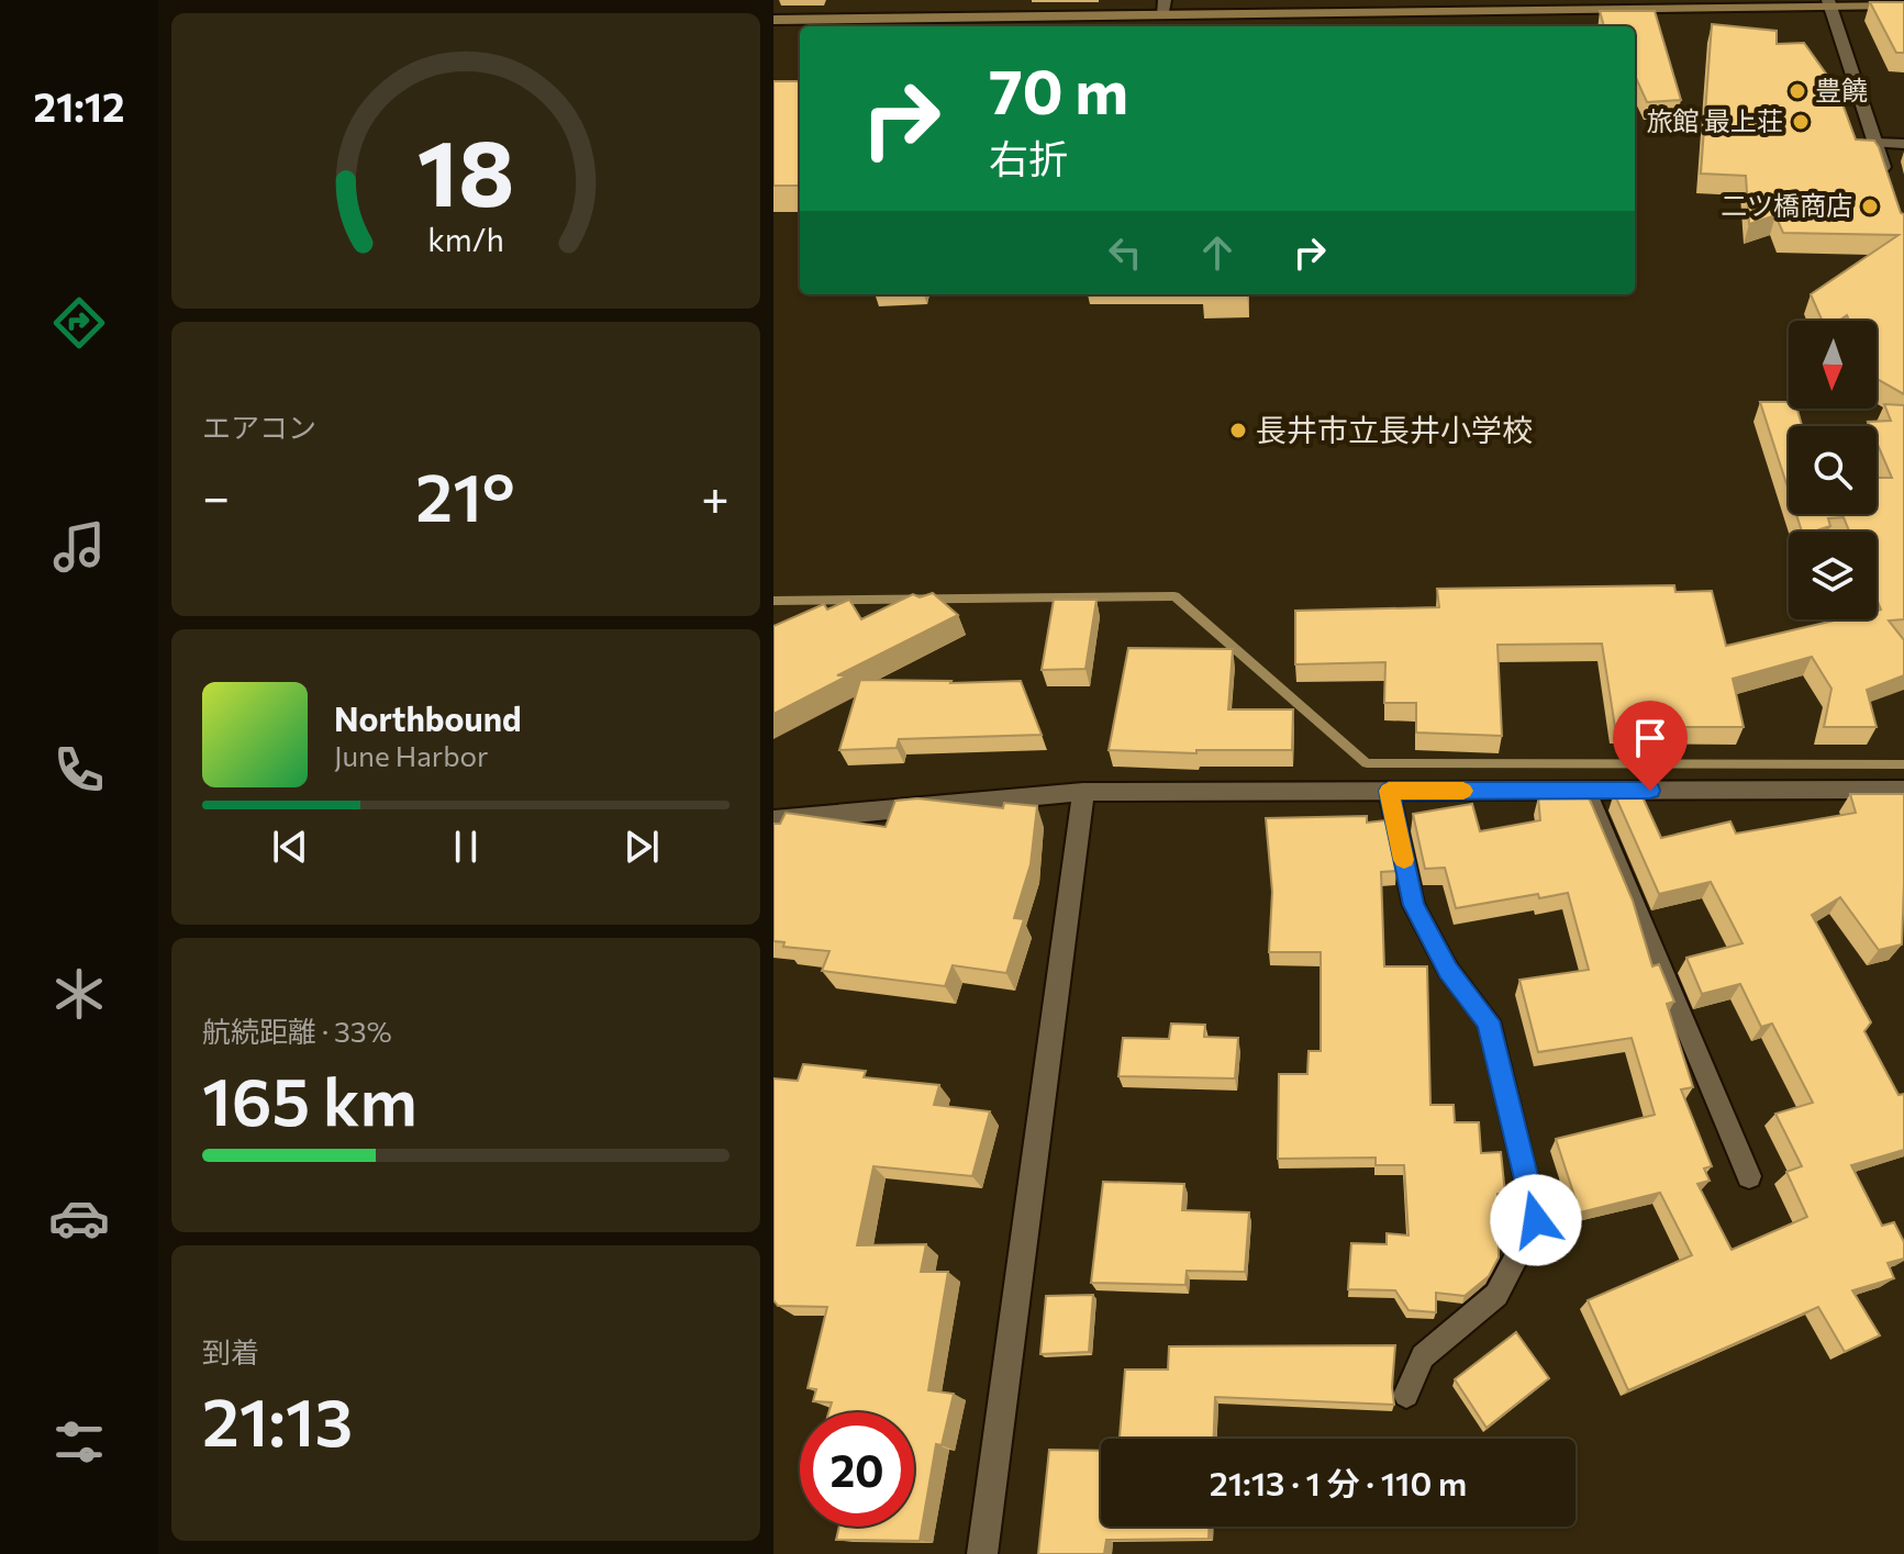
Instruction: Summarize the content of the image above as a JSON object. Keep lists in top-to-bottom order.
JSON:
{
  "places": [
    "豊饒",
    "旅館 最上荘",
    "二ツ橋商店",
    "長井市立長井小学校"
  ],
  "north": "bottom",
  "page": {
    "tabs": "21:12",
    "turn": ["70 m", "右折"],
    "tile": [
      "エアコン",
      ["航続距離 · 33%", "165 km"],
      ["到着", "21:13"]
    ],
    "heat": ["−", "21°", "+"],
    "song": ["Northbound", "June Harbor"],
    "limit": "20",
    "trip": "21:13 · 1 分 · 110 m",
    "gauge": ["18", "km/h"]
  }
}
